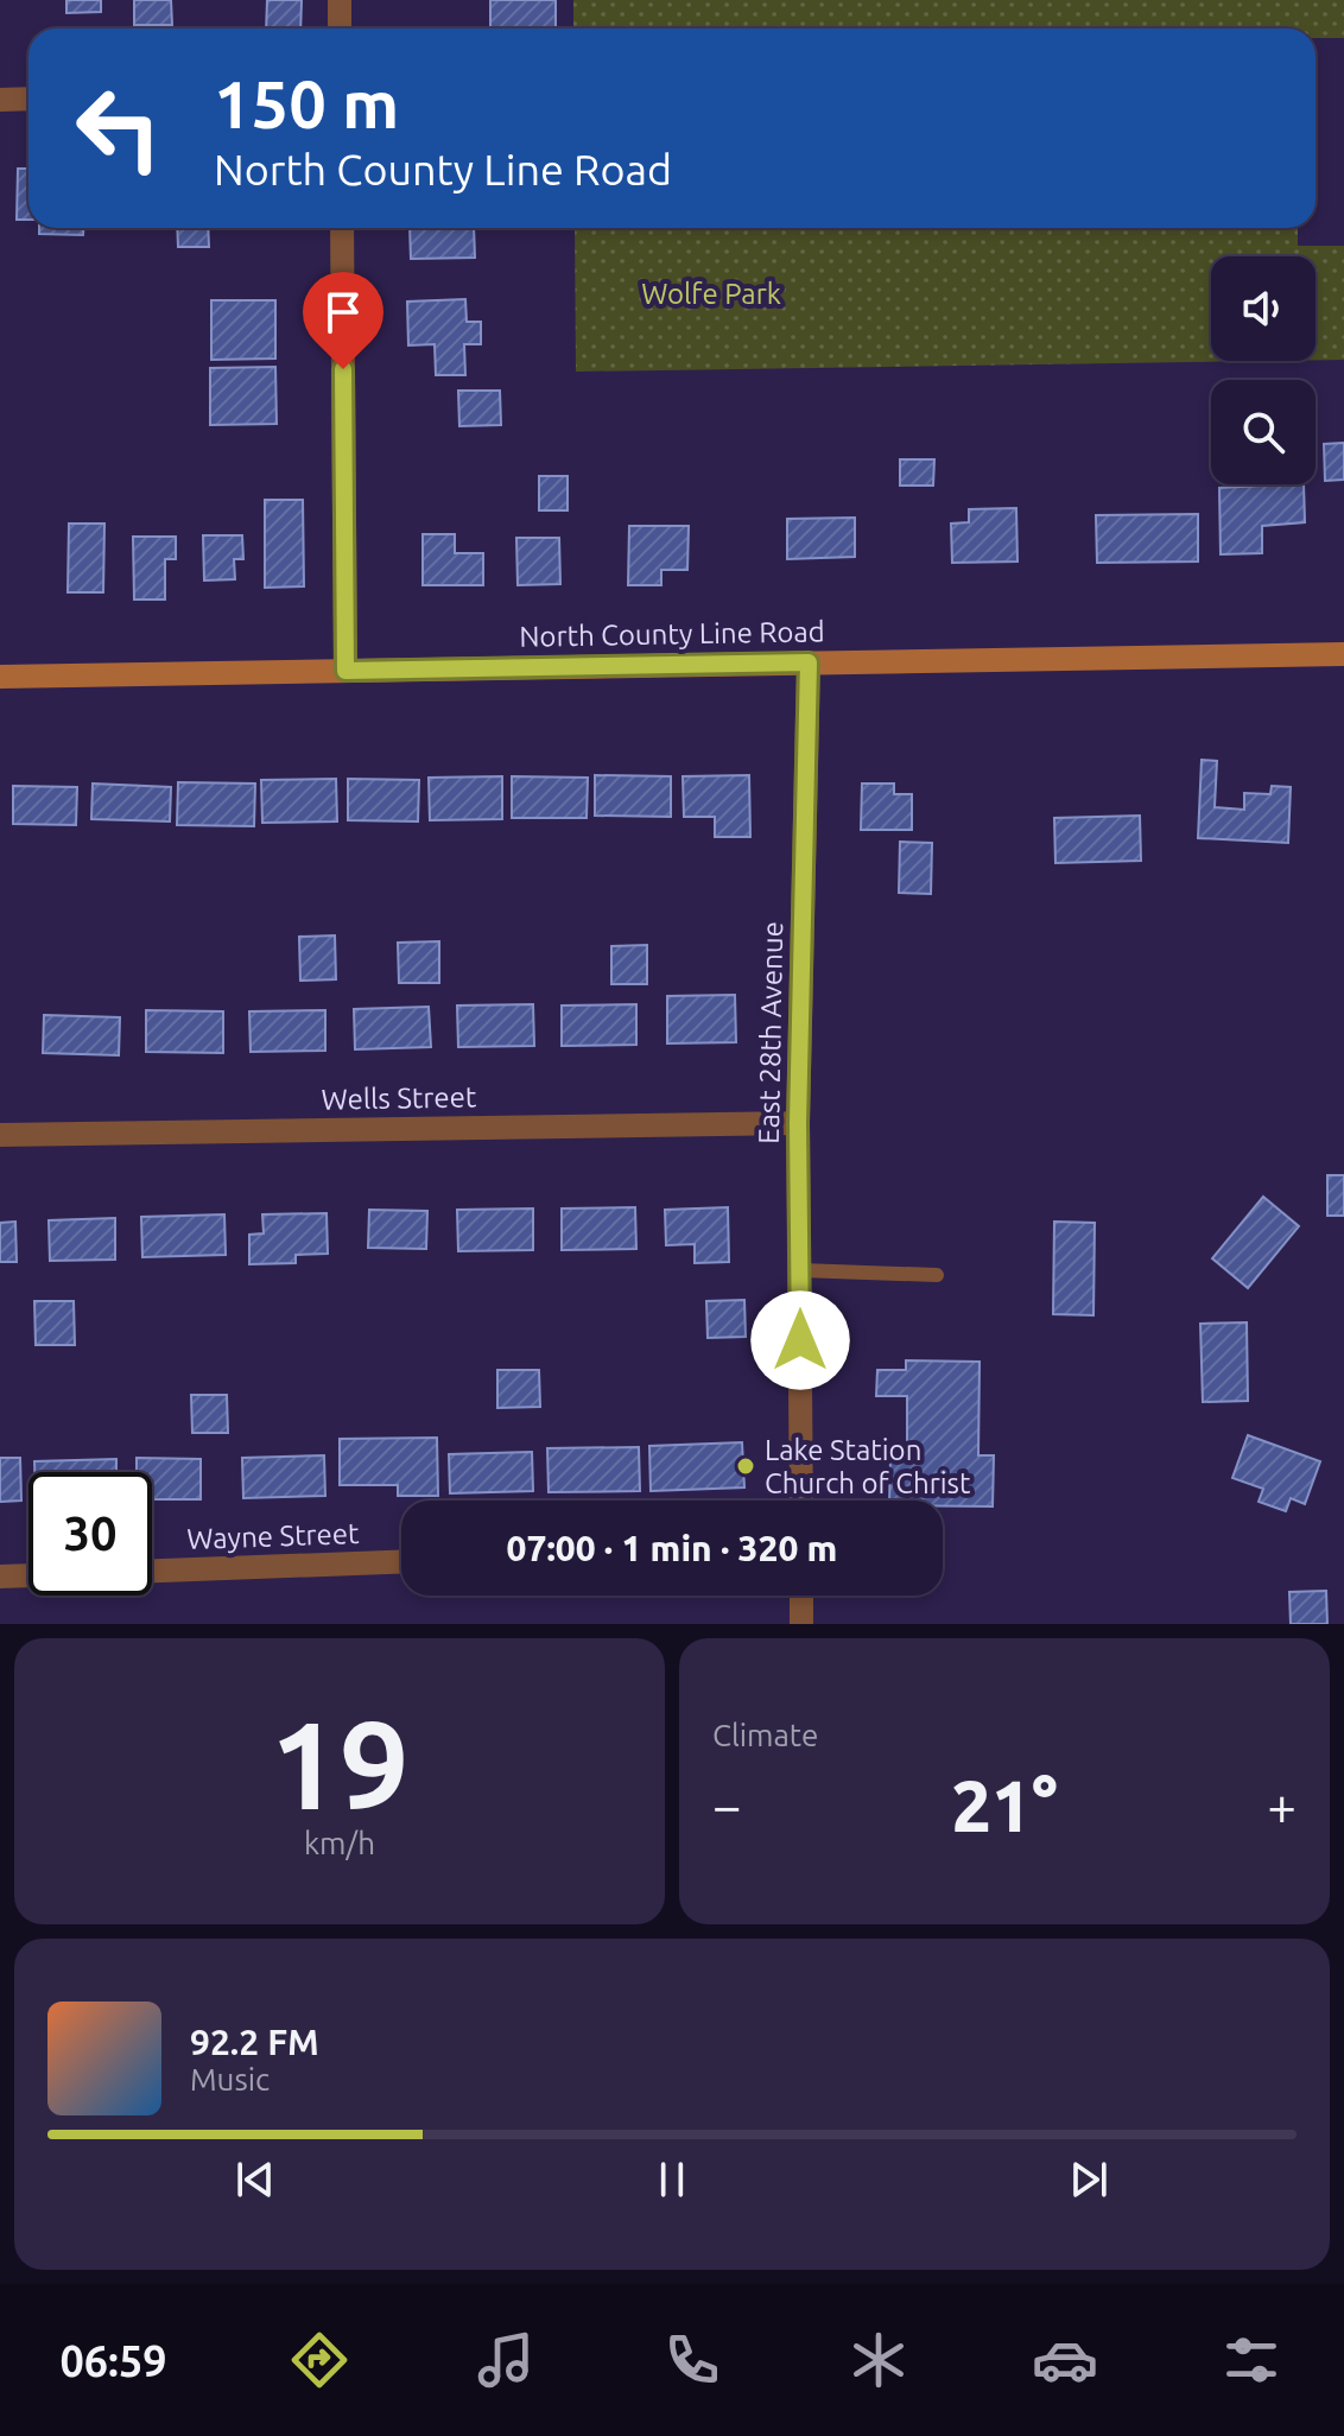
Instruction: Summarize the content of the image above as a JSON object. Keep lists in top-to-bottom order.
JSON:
{
  "streets": {
    "main road": ["North County Line Road"],
    "street": ["East 28th Avenue", "Wells Street", "Wayne Street"]
  },
  "crossings": [
    ["North County Line Road", "East 28th Avenue"],
    ["East 28th Avenue", "Wells Street"]
  ],
  "parks": ["Wolfe Park"],
  "places": ["Lake Station Church of Christ"],
  "page": {
    "turn": ["150 m", "North County Line Road"],
    "limit": "30",
    "trip": "07:00 · 1 min · 320 m",
    "tile": [
      ["19", "km/h"],
      "Climate"
    ],
    "heat": ["−", "21°", "+"],
    "song": ["92.2 FM", "Music"],
    "tabs": "06:59"
  }
}
